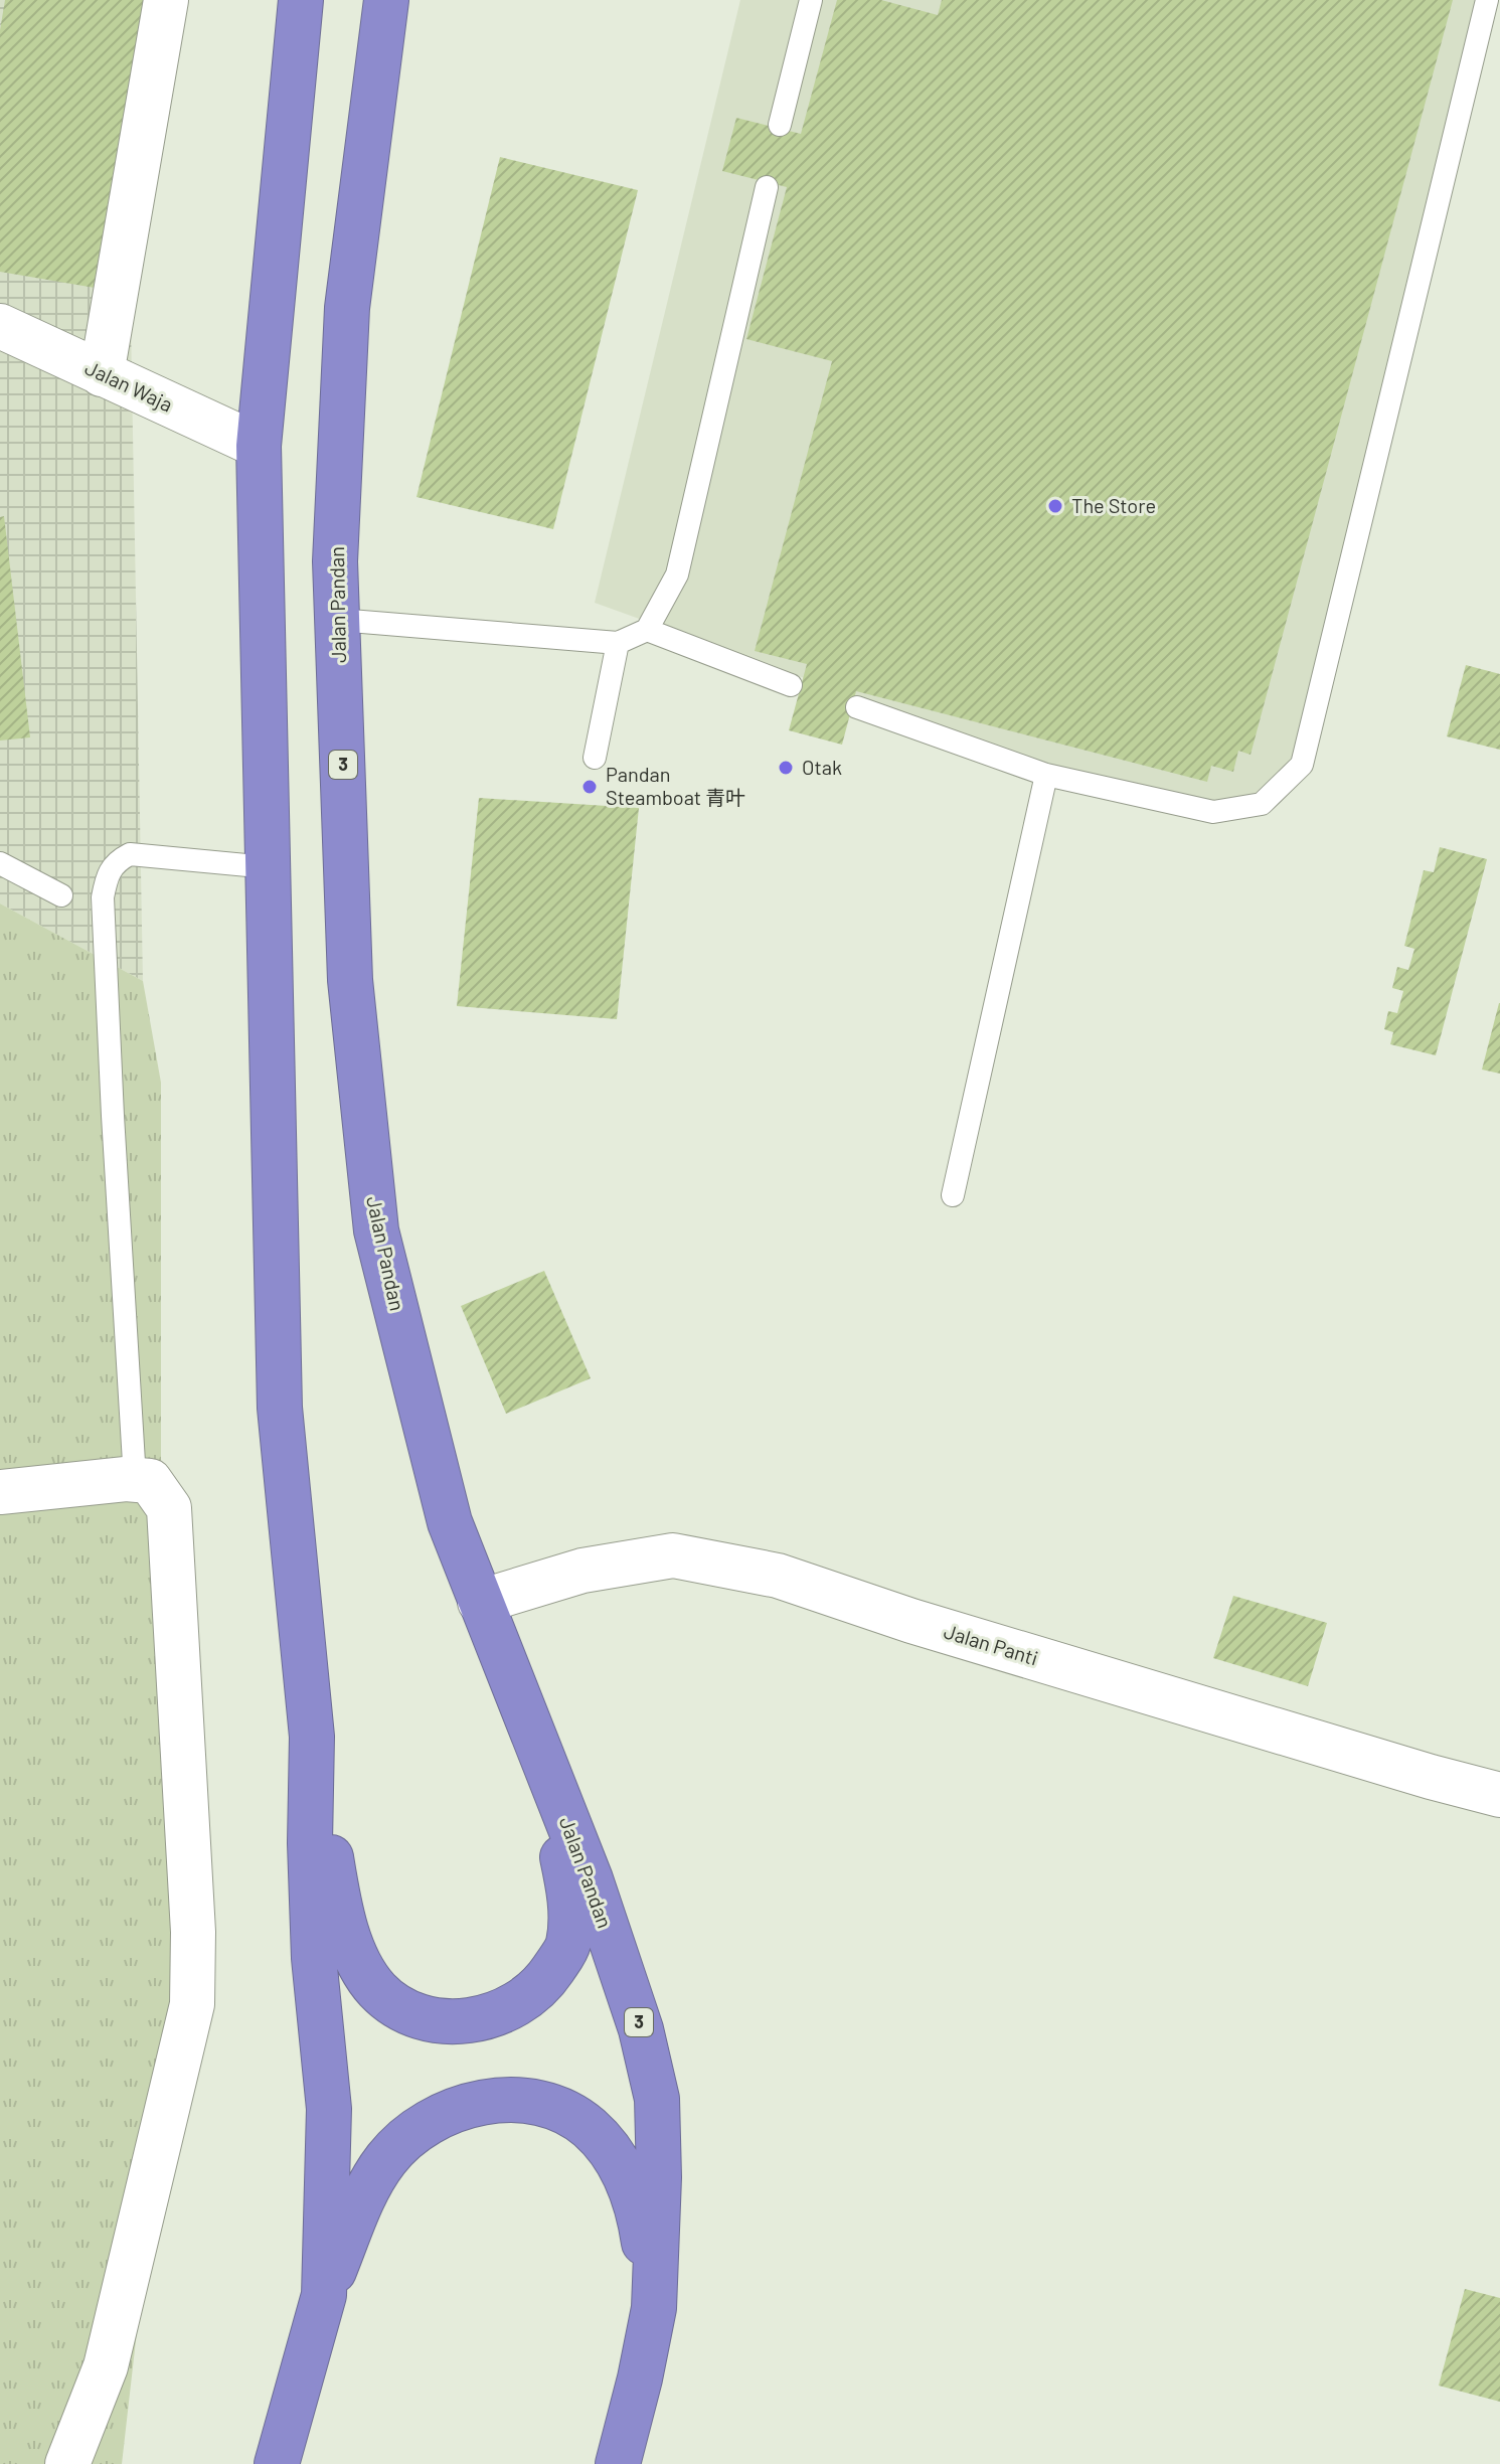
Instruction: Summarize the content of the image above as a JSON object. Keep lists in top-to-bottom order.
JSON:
{
  "streets": {
    "highway": ["Jalan Pandan", "3"],
    "street": ["Jalan Waja", "Jalan Panti"]
  },
  "crossings": [
    ["Jalan Pandan", "Jalan Panti"]
  ],
  "places": ["The Store", "Otak", "Pandan Steamboat 青叶"]
}
